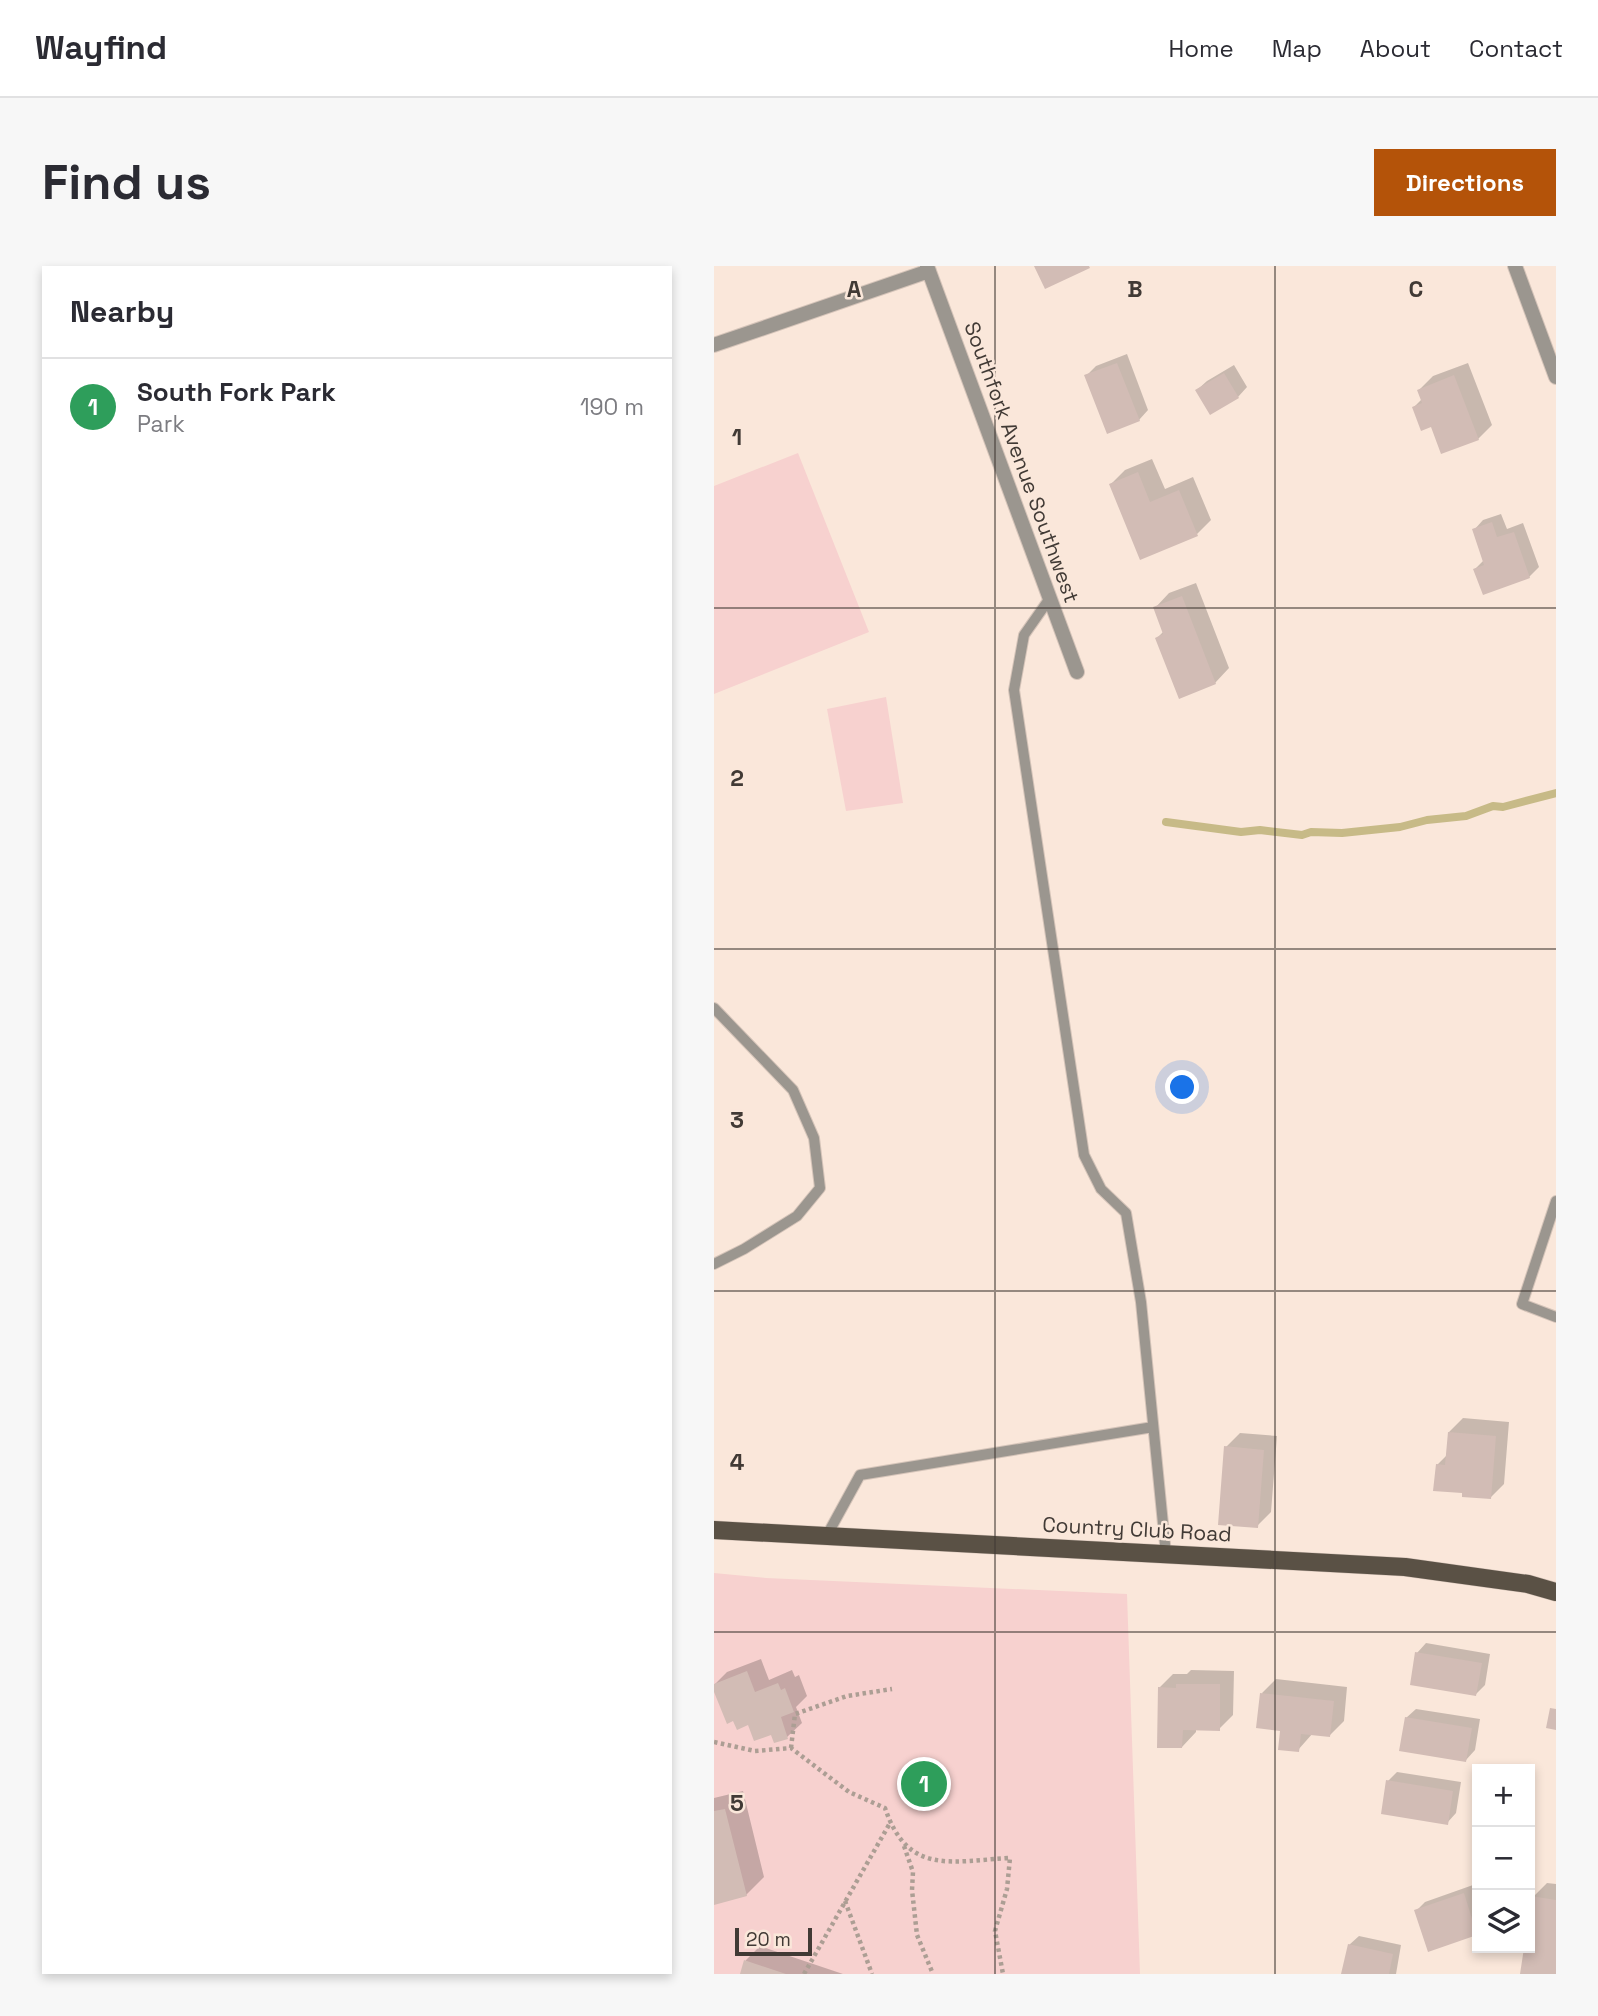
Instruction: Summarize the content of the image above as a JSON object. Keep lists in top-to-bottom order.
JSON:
{
  "streets": {
    "main road": ["Country Club Road"],
    "street": ["Southfork Avenue Southwest"]
  },
  "scale_bar": "20 m",
  "page": {
    "header": "Wayfind",
    "nav": [
      "Home",
      "Map",
      "About",
      "Contact"
    ],
    "buttons": "Directions",
    "title": "Find us",
    "heading": "Nearby",
    "list": [
      {
        "mark": "1",
        "name": "South Fork Park",
        "note": "Park",
        "value": "190 m"
      }
    ],
    "pins": "1",
    "map_buttons": ["+", "−"],
    "scale": "20 m"
  },
  "grid": {
    "columns": ["A", "B", "C"],
    "rows": [
      "1",
      "2",
      "3",
      "4",
      "5"
    ]
  }
}
